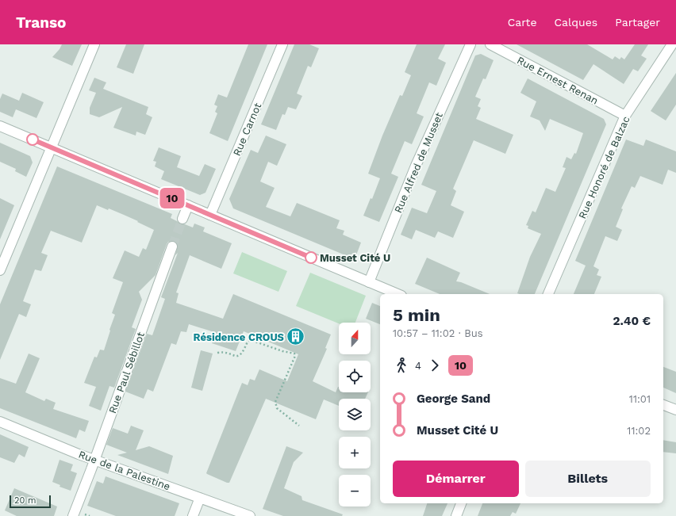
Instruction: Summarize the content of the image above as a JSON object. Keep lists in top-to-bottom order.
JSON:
{
  "streets": {
    "street": [
      "Rue Ernest Renan",
      "Rue Carnot",
      "Rue Alfred de Musset",
      "Rue Honoré de Balzac",
      "Rue Paul Sébillot",
      "Rue de la Palestine"
    ]
  },
  "crossings": [
    ["Rue Ernest Renan", "Rue Honoré de Balzac"],
    ["Rue Paul Sébillot", "Rue de la Palestine"]
  ],
  "places": {
    "other": ["Musset Cité U"],
    "building": ["Résidence CROUS"]
  },
  "lines": ["bus line 10"],
  "scale_bar": "20 m",
  "north": "top",
  "page": {
    "header": "Transo",
    "nav": ["Carte", "Calques", "Partager"],
    "on_map": "10",
    "heading": ["5 min", "10:57 – 11:02 · Bus", "2.40 €"],
    "map_buttons": ["+", "−"],
    "legs": ["4", "10"],
    "list": [
      {
        "name": "George Sand",
        "value": "11:01"
      },
      {
        "name": "Musset Cité U",
        "value": "11:02"
      }
    ],
    "buttons": ["Démarrer", "Billets"],
    "scale": "20 m"
  }
}
